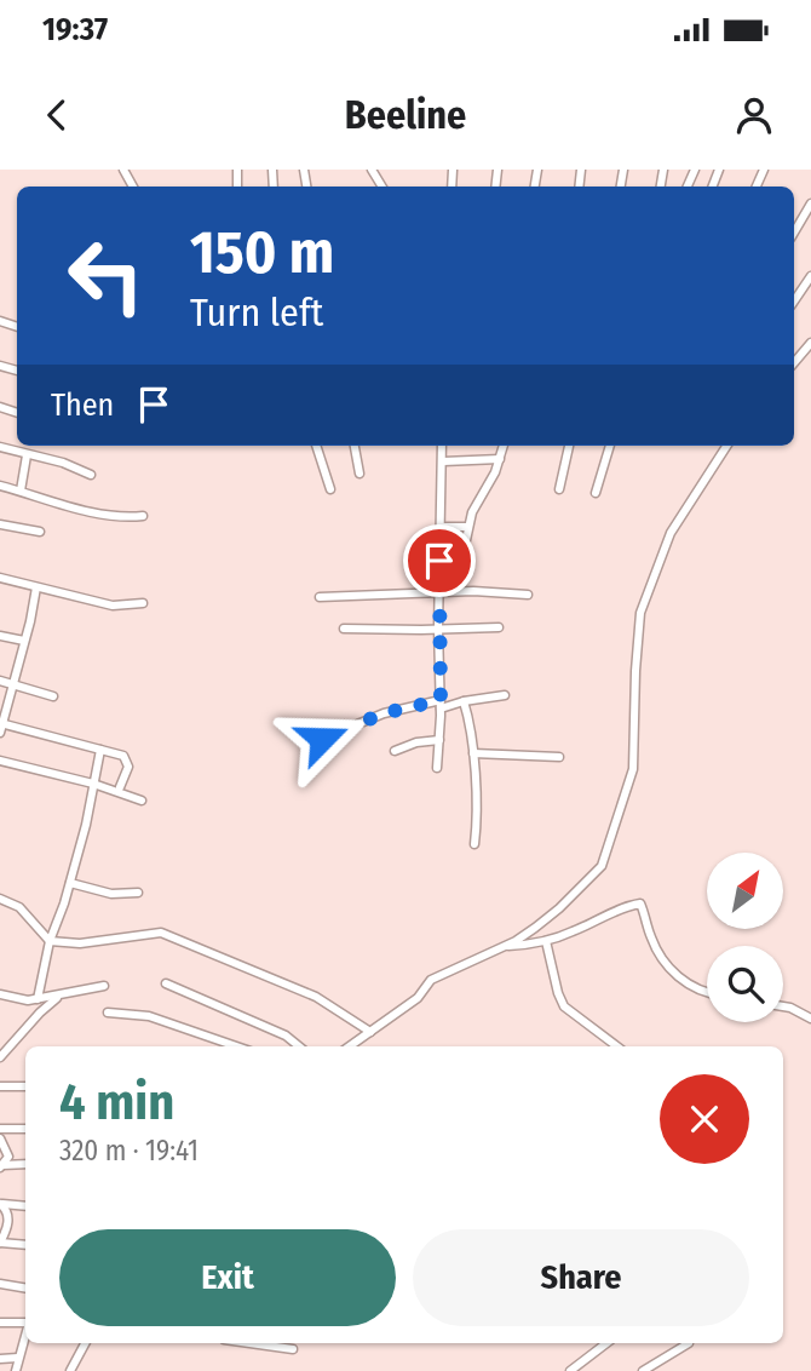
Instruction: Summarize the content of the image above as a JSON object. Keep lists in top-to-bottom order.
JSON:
{
  "north": "top right",
  "page": {
    "status": "19:37",
    "header": "Beeline",
    "turn": ["150 m", "Turn left"],
    "then": "Then",
    "heading": ["4 min", "320 m · 19:41"],
    "buttons": ["Exit", "Share"]
  }
}
